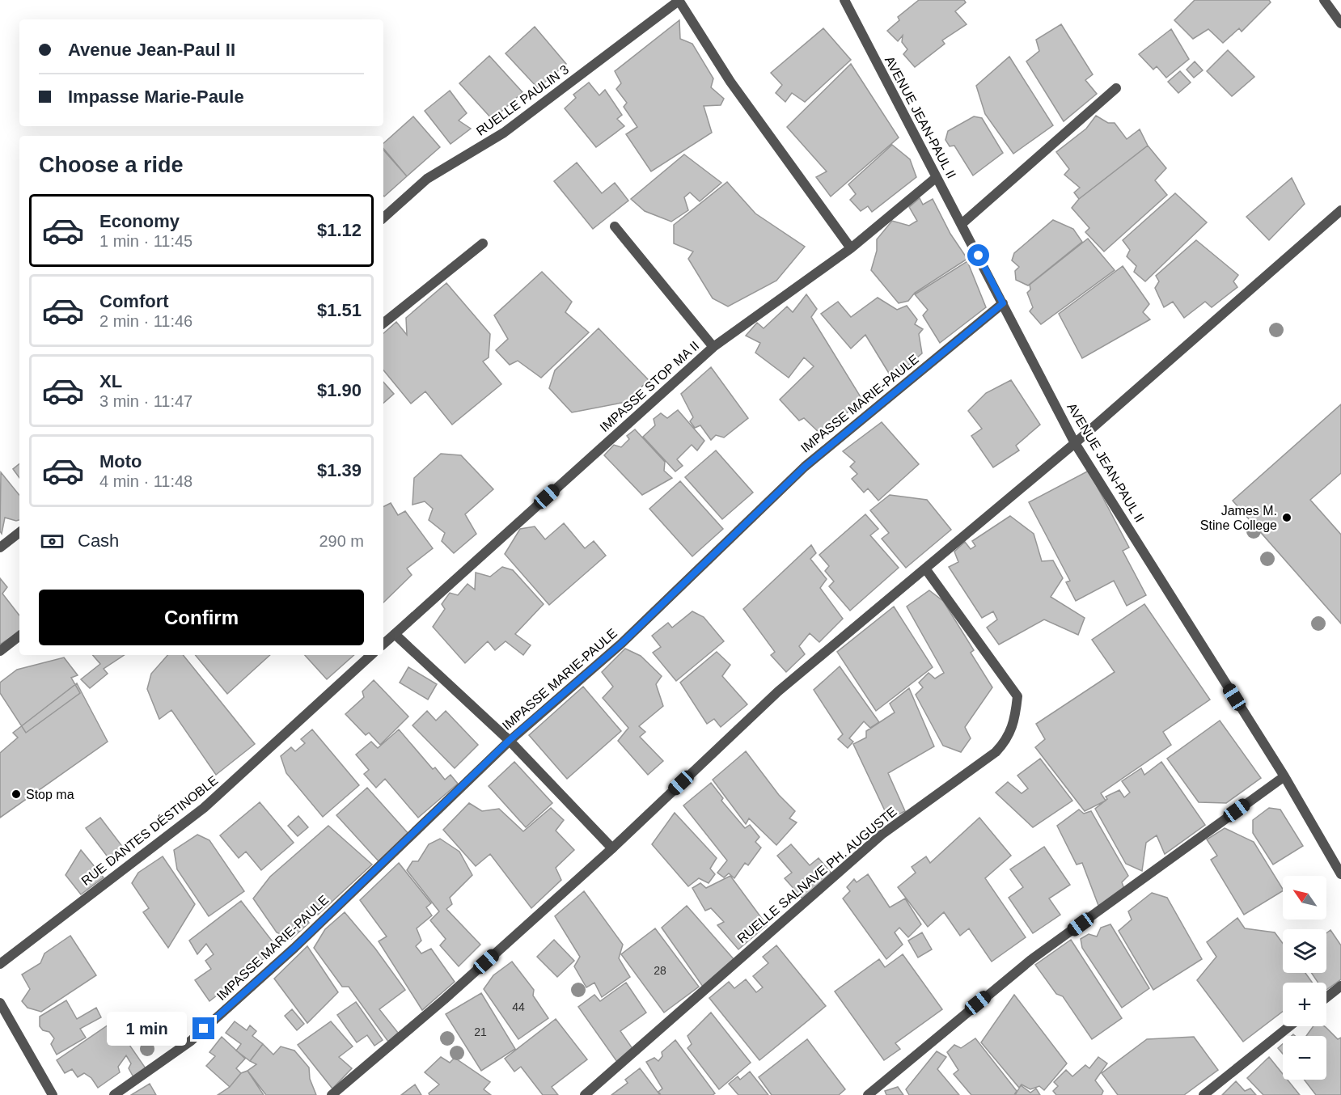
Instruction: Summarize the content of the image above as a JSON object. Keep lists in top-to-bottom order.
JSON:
{
  "streets": {
    "street": [
      "RUELLE PAULIN 3",
      "AVENUE JEAN-PAUL II",
      "IMPASSE STOP MA II",
      "IMPASSE MARIE-PAULE",
      "RUE DANTES DÉSTINOBLE",
      "RUELLE SALNAVE PH. AUGUSTE"
    ]
  },
  "crossings": [
    ["AVENUE JEAN-PAUL II", "IMPASSE STOP MA II"],
    ["AVENUE JEAN-PAUL II", "IMPASSE MARIE-PAULE"]
  ],
  "places": ["James M. Stine College", "Stop ma"],
  "house_numbers": ["28", "44", "21"],
  "north": "top left",
  "page": {
    "banner": ["Avenue Jean-Paul II", "Impasse Marie-Paule"],
    "heading": "Choose a ride",
    "list": [
      {
        "name": "Economy",
        "note": "1 min · 11:45",
        "value": "$1.12"
      },
      {
        "name": "Comfort",
        "note": "2 min · 11:46",
        "value": "$1.51"
      },
      {
        "name": "XL",
        "note": "3 min · 11:47",
        "value": "$1.90"
      },
      {
        "name": "Moto",
        "note": "4 min · 11:48",
        "value": "$1.39"
      }
    ],
    "pay": ["Cash", "290 m"],
    "buttons": "Confirm",
    "map_buttons": ["+", "−"],
    "bubble": "1 min"
  }
}
